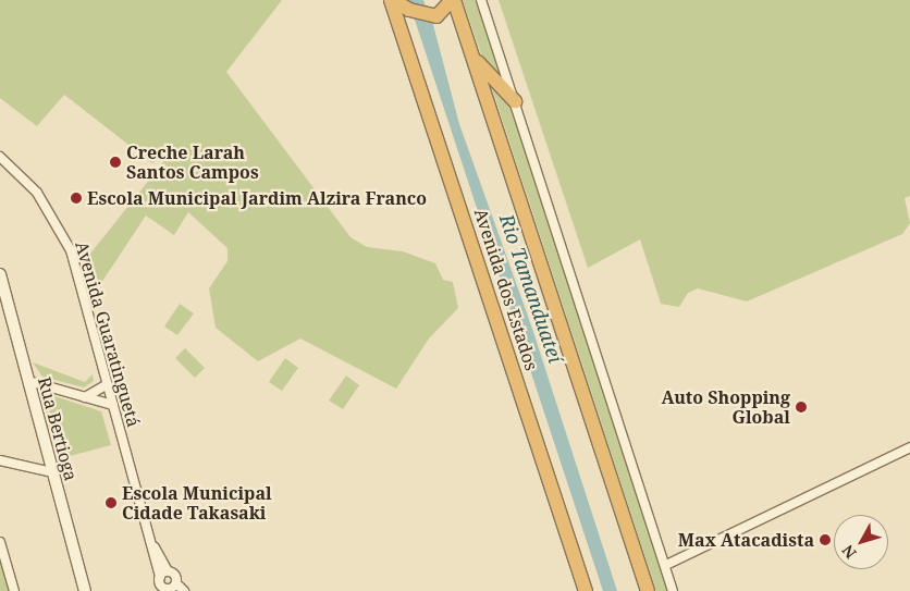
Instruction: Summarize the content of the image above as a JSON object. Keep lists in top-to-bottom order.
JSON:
{
  "streets": {
    "highway": ["Avenida dos Estados"],
    "street": ["Avenida Guaratinguetá", "Rua Bertioga"]
  },
  "water": ["Rio Tamanduateí"],
  "places": [
    "Creche Larah Santos Campos",
    "Escola Municipal Jardim Alzira Franco",
    "Auto Shopping Global",
    "Escola Municipal Cidade Takasaki",
    "Max Atacadista"
  ],
  "north": "bottom left"
}
